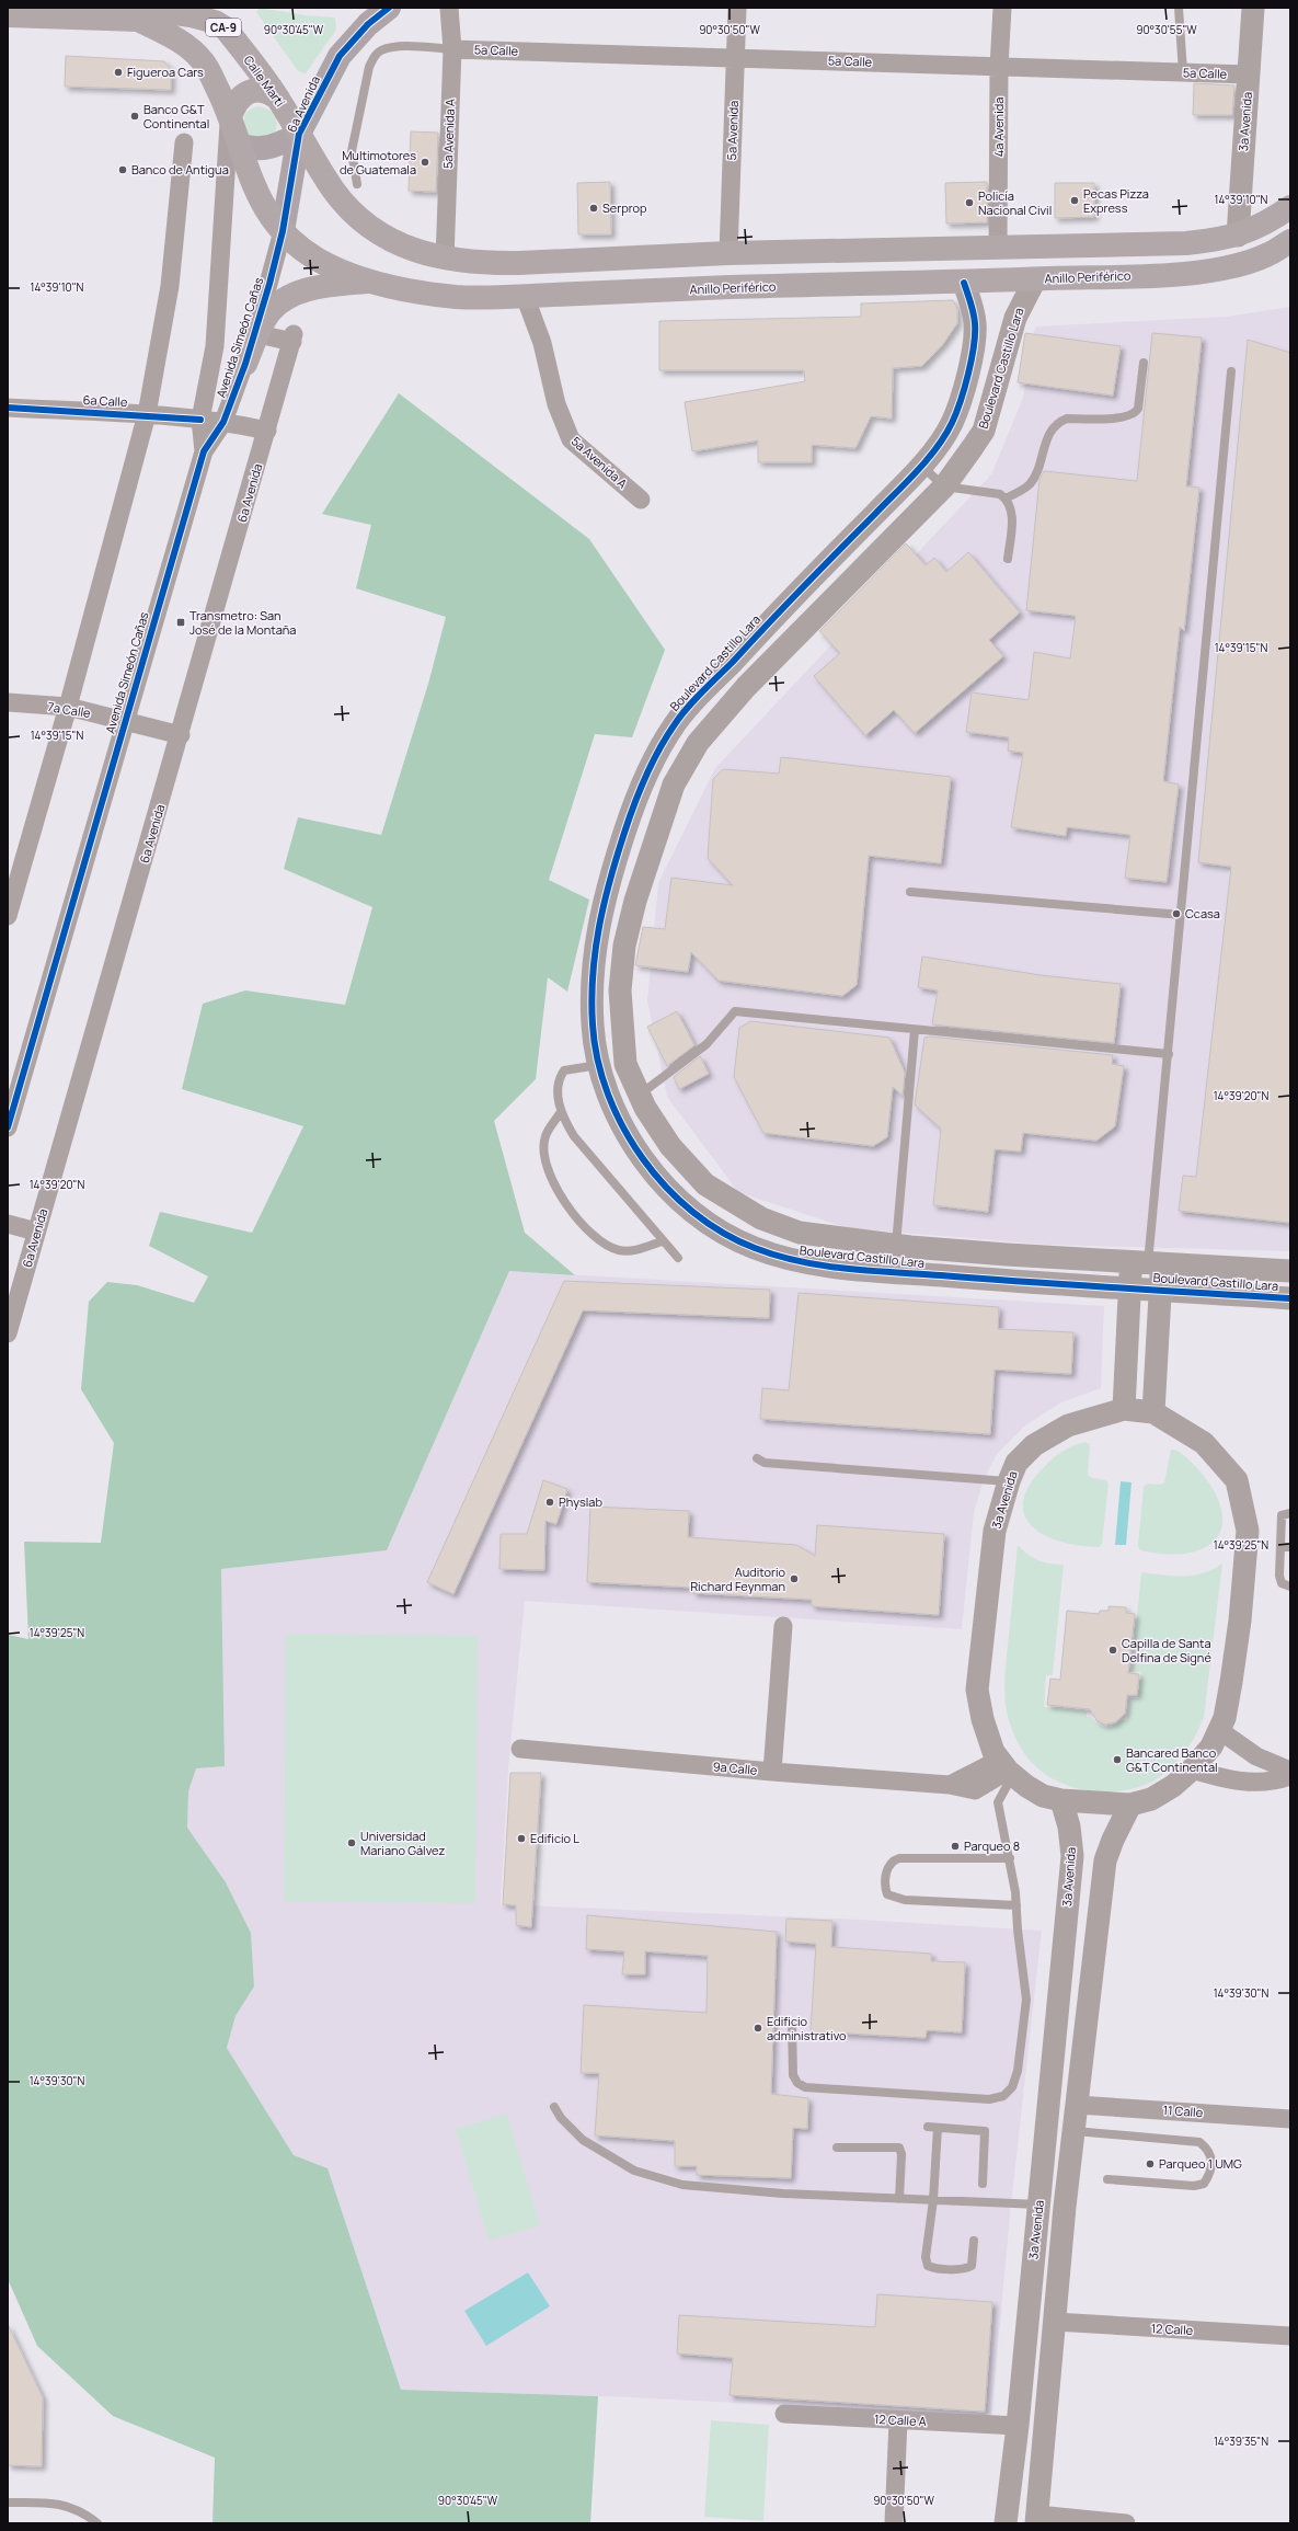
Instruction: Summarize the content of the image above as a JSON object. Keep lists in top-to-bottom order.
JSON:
{
  "streets": {
    "highway": ["CA-9", "Calle Martí", "Anillo Periférico"],
    "main road": ["6a Avenida"],
    "street": [
      "5a Calle",
      "3a Avenida",
      "4a Avenida",
      "5a Avenida",
      "5a Avenida A",
      "Avenida Simeón Cañas",
      "Boulevard Castillo Lara",
      "6a Calle",
      "7a Calle",
      "9a Calle",
      "11 Calle",
      "12 Calle",
      "12 Calle A"
    ]
  },
  "crossings": [
    ["5a Calle", "3a Avenida"],
    ["5a Calle", "4a Avenida"],
    ["5a Calle", "5a Avenida"],
    ["5a Calle", "5a Avenida A"],
    ["Calle Martí", "6a Avenida"],
    ["Calle Martí", "Anillo Periférico"],
    ["Calle Martí", "Avenida Simeón Cañas"],
    ["6a Avenida", "Anillo Periférico"],
    ["6a Avenida", "Avenida Simeón Cañas"],
    ["6a Avenida", "6a Calle"],
    ["6a Avenida", "7a Calle"],
    ["3a Avenida", "9a Calle"],
    ["3a Avenida", "12 Calle A"],
    ["5a Avenida A", "Anillo Periférico"],
    ["Anillo Periférico", "Avenida Simeón Cañas"],
    ["Anillo Periférico", "Boulevard Castillo Lara"],
    ["Avenida Simeón Cañas", "6a Calle"],
    ["Avenida Simeón Cañas", "7a Calle"]
  ],
  "places": {
    "other": [
      "Figueroa Cars",
      "Banco G&T Continental",
      "Multimotores de Guatemala",
      "Banco de Antigua",
      "Pecas Pizza Express",
      "Policía Nacional Civil",
      "Serprop",
      "Ccasa",
      "Physlab",
      "Auditorio Richard Feynman",
      "Capilla de Santa Delfina de Signé",
      "Bancared Banco G&T Continental",
      "Edificio L",
      "Universidad Mariano Gálvez",
      "Parqueo 8",
      "Edificio administrativo",
      "Parqueo 1 UMG"
    ],
    "transit": ["Transmetro: San José de la Montaña"]
  },
  "coordinates": [
    "90°30'45\"W",
    "90°30'50\"W",
    "90°30'55\"W",
    "14°39'10\"N",
    "14°39'15\"N",
    "14°39'20\"N",
    "14°39'25\"N",
    "14°39'30\"N",
    "14°39'35\"N"
  ]
}
